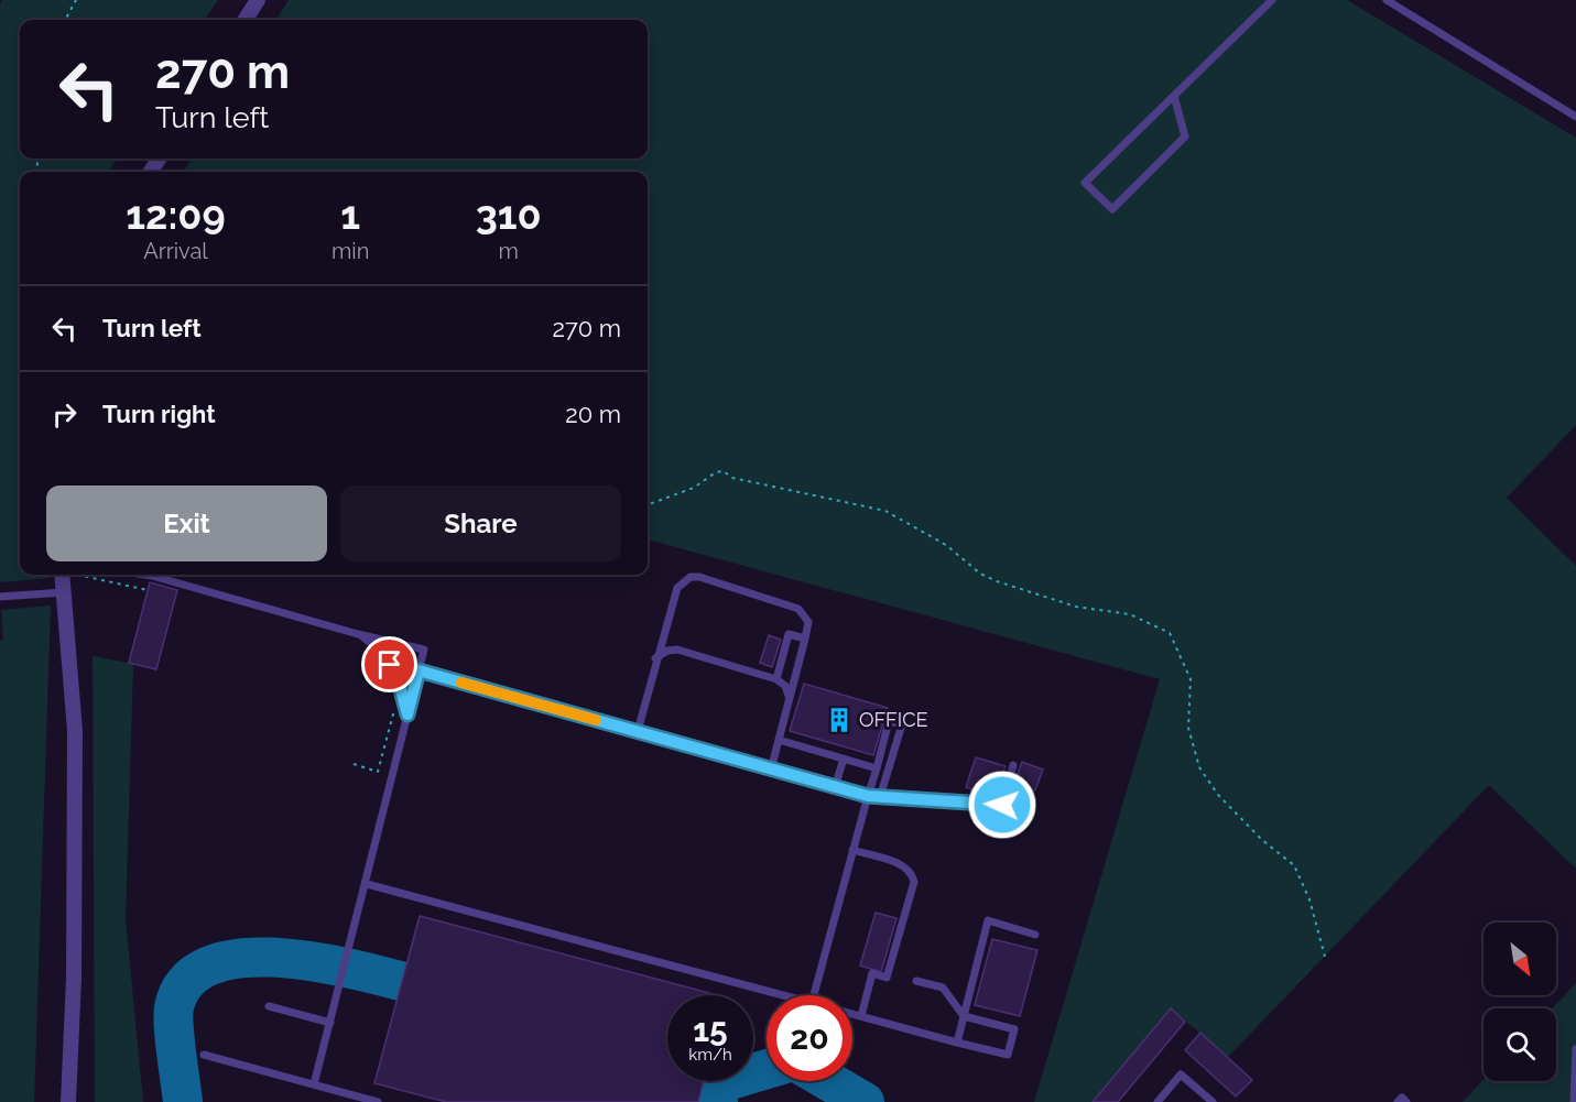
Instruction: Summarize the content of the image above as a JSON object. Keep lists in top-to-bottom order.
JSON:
{
  "places": {
    "building": ["OFFICE"]
  },
  "north": "bottom right",
  "page": {
    "turn": ["270 m", "Turn left"],
    "eta": [
      "12:09",
      "Arrival",
      "1",
      "min",
      "310",
      "m"
    ],
    "list": [
      {
        "name": "Turn left",
        "value": "270 m"
      },
      {
        "name": "Turn right",
        "value": "20 m"
      }
    ],
    "buttons": ["Exit", "Share"],
    "speed": "15 km/h",
    "limit": "20"
  }
}
